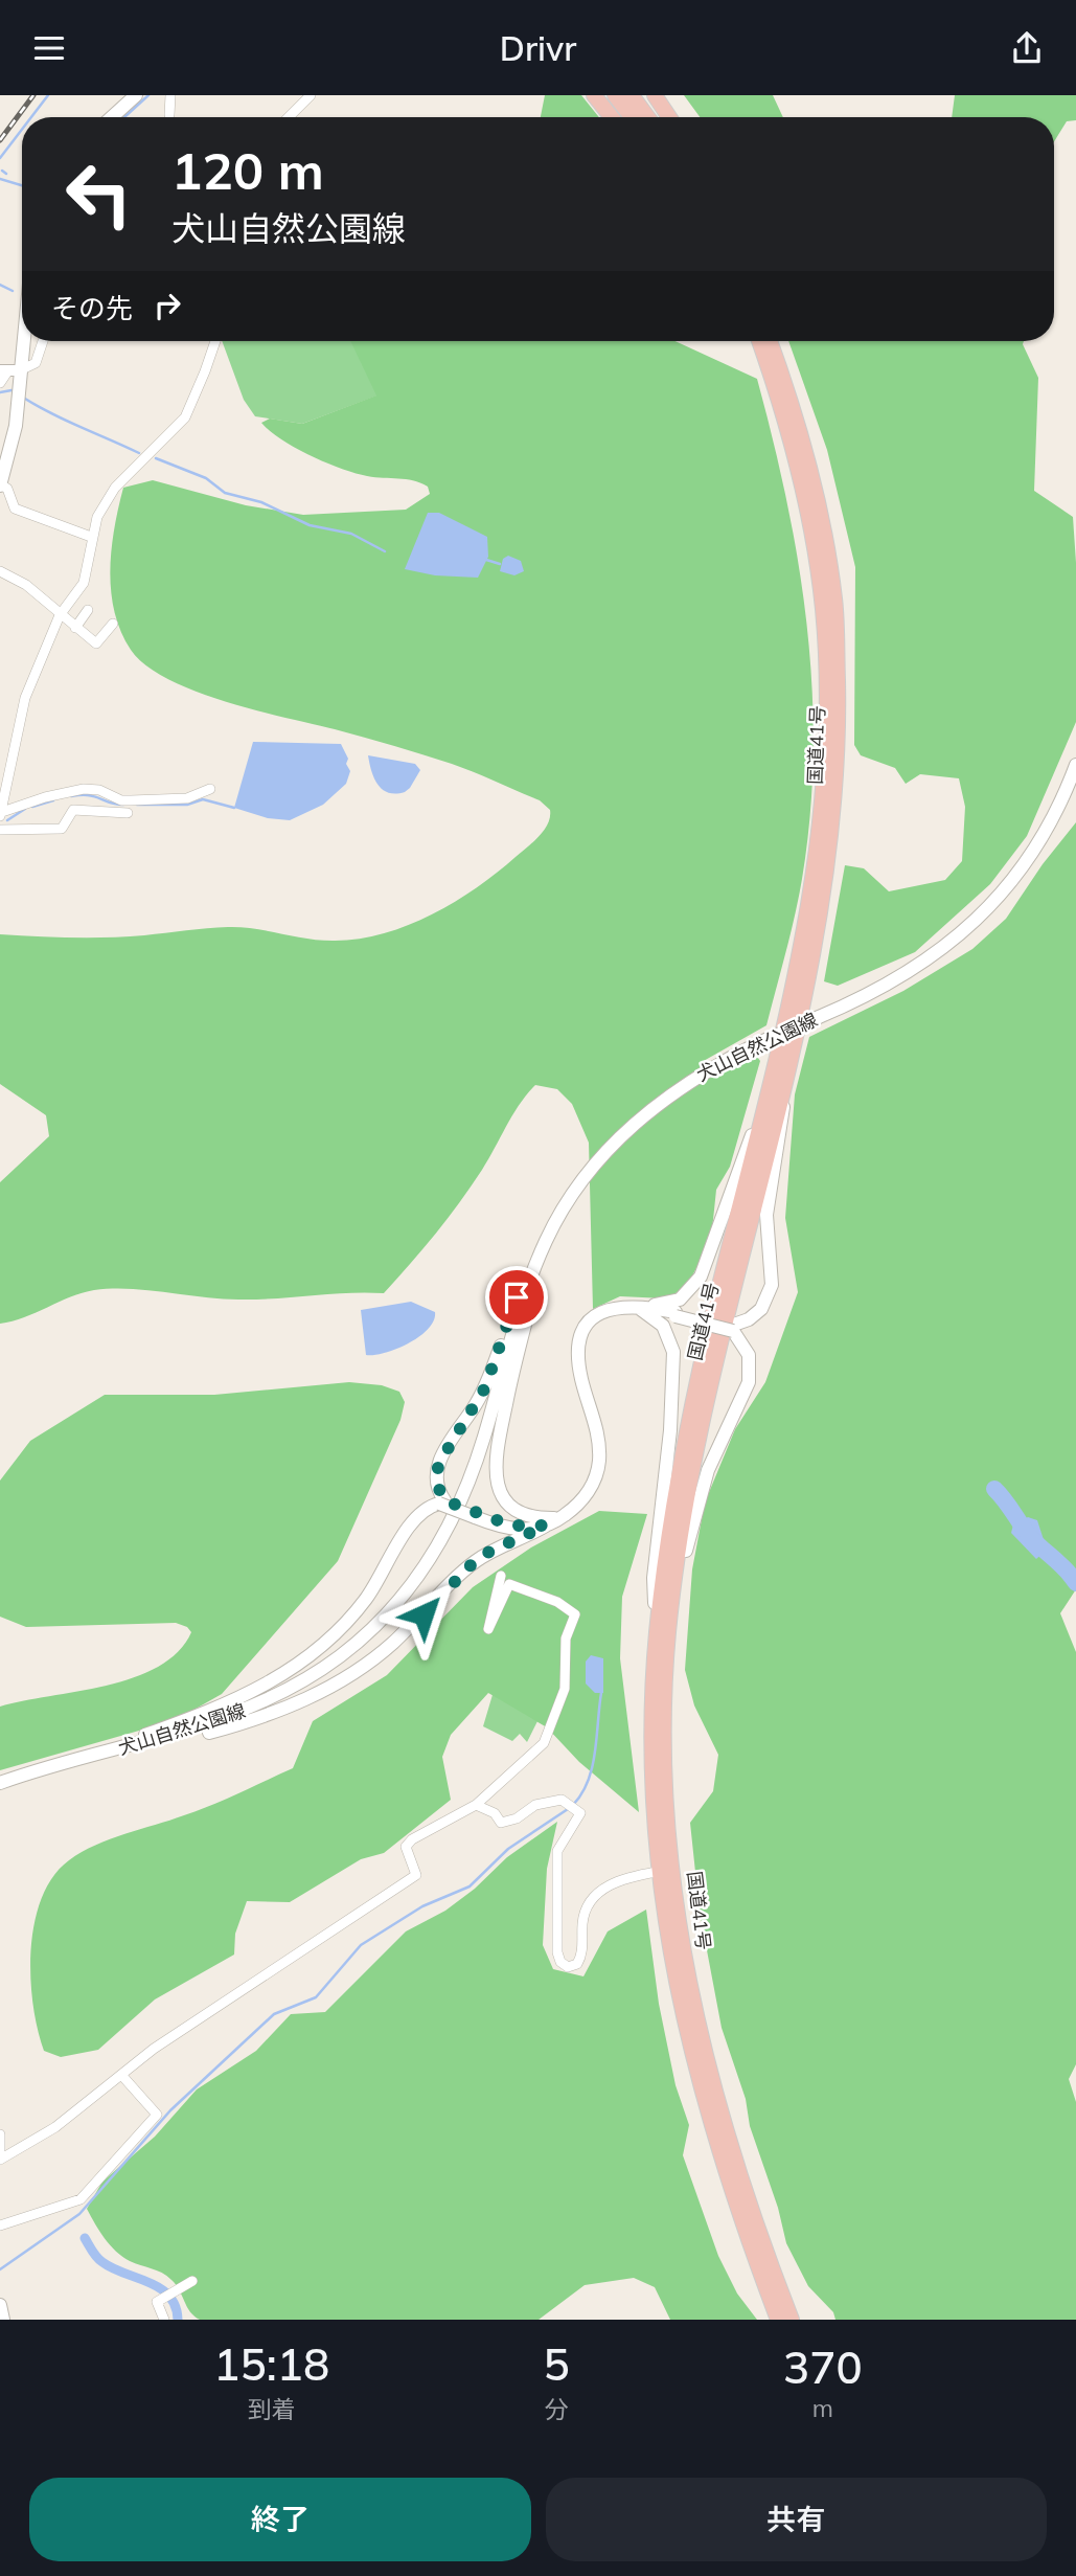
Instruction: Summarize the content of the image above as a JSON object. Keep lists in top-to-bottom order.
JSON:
{
  "streets": {
    "highway": ["国道41号"],
    "main road": ["犬山自然公園線"]
  },
  "page": {
    "header": "Drivr",
    "turn": ["120 m", "犬山自然公園線"],
    "then": "その先",
    "eta": [
      "15:18",
      "到着",
      "5",
      "分",
      "370",
      "m"
    ],
    "buttons": ["終了", "共有"]
  }
}
